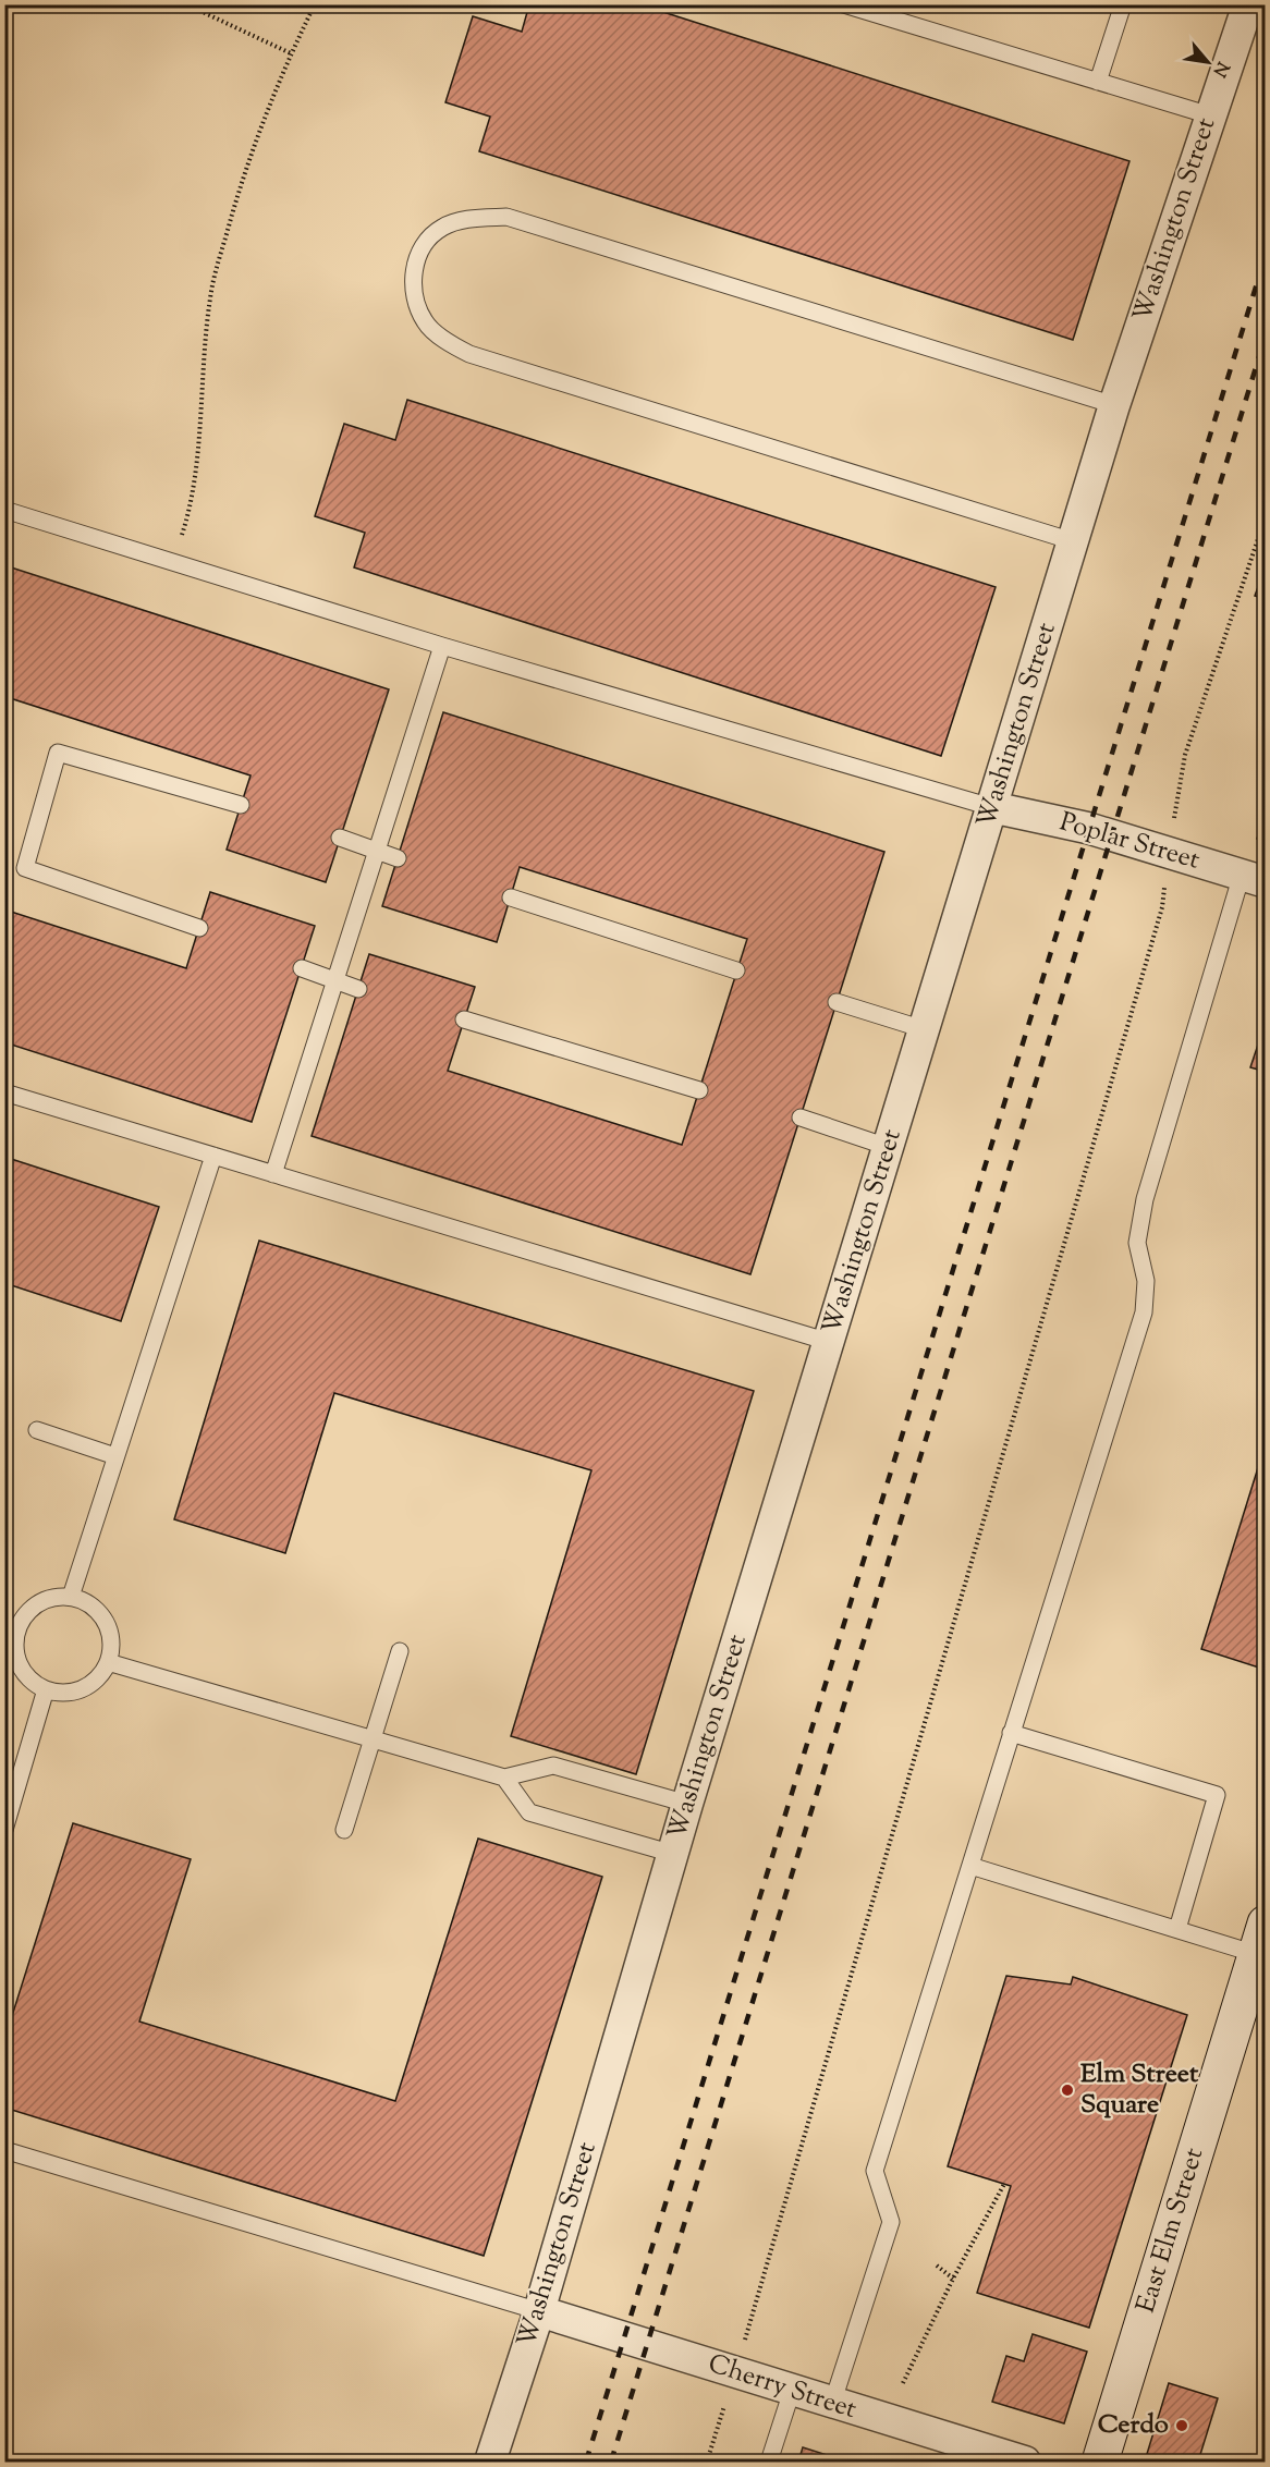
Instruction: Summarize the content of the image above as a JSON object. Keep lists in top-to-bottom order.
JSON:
{
  "streets": {
    "main road": ["East Elm Street"],
    "street": ["Washington Street", "Poplar Street", "Cherry Street"]
  },
  "crossings": [
    ["Washington Street", "Poplar Street"],
    ["Washington Street", "Cherry Street"]
  ],
  "places": ["Elm Street Square", "Cerdo"],
  "north": "bottom right"
}
